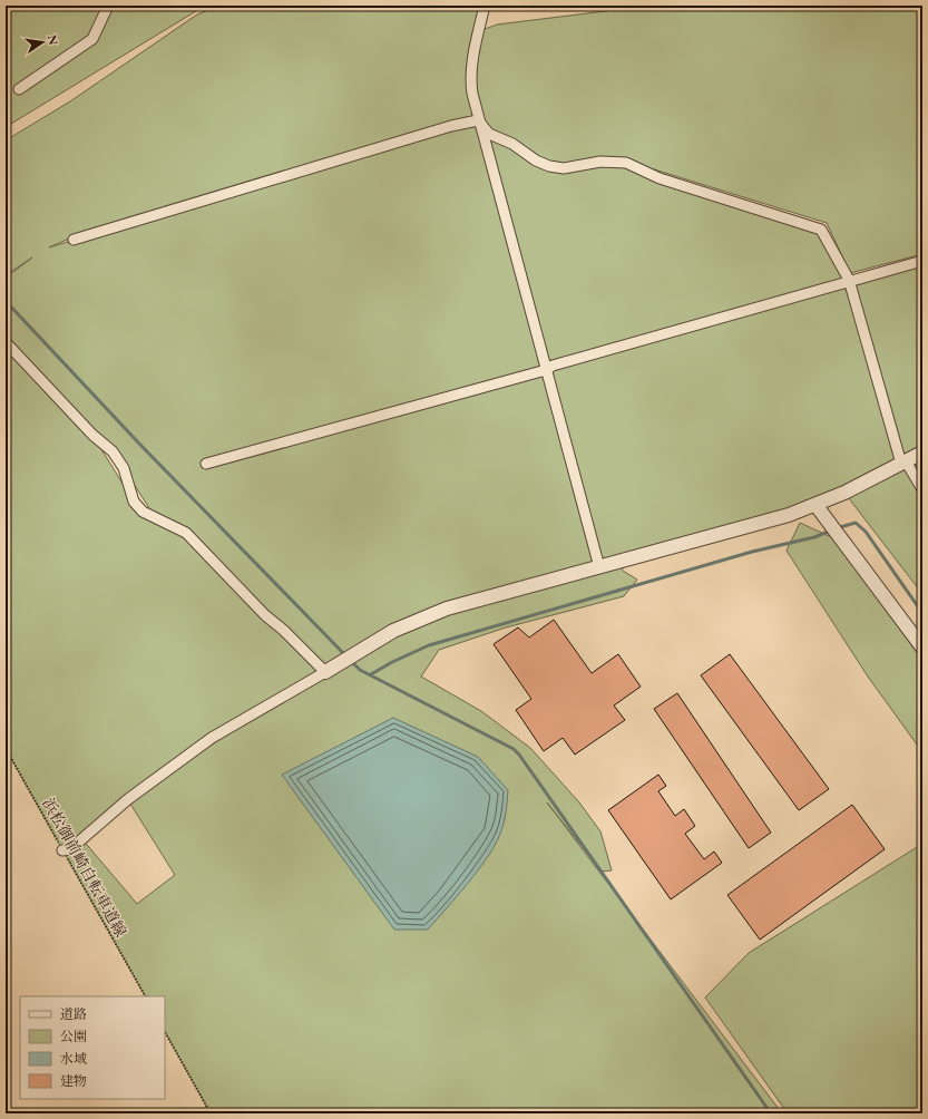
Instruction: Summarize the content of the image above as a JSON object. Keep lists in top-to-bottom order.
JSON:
{
  "streets": {
    "path": ["浜松御前崎自転車道線"]
  },
  "legend": [
    "道路",
    "公園",
    "水域",
    "建物"
  ],
  "north": "right"
}
